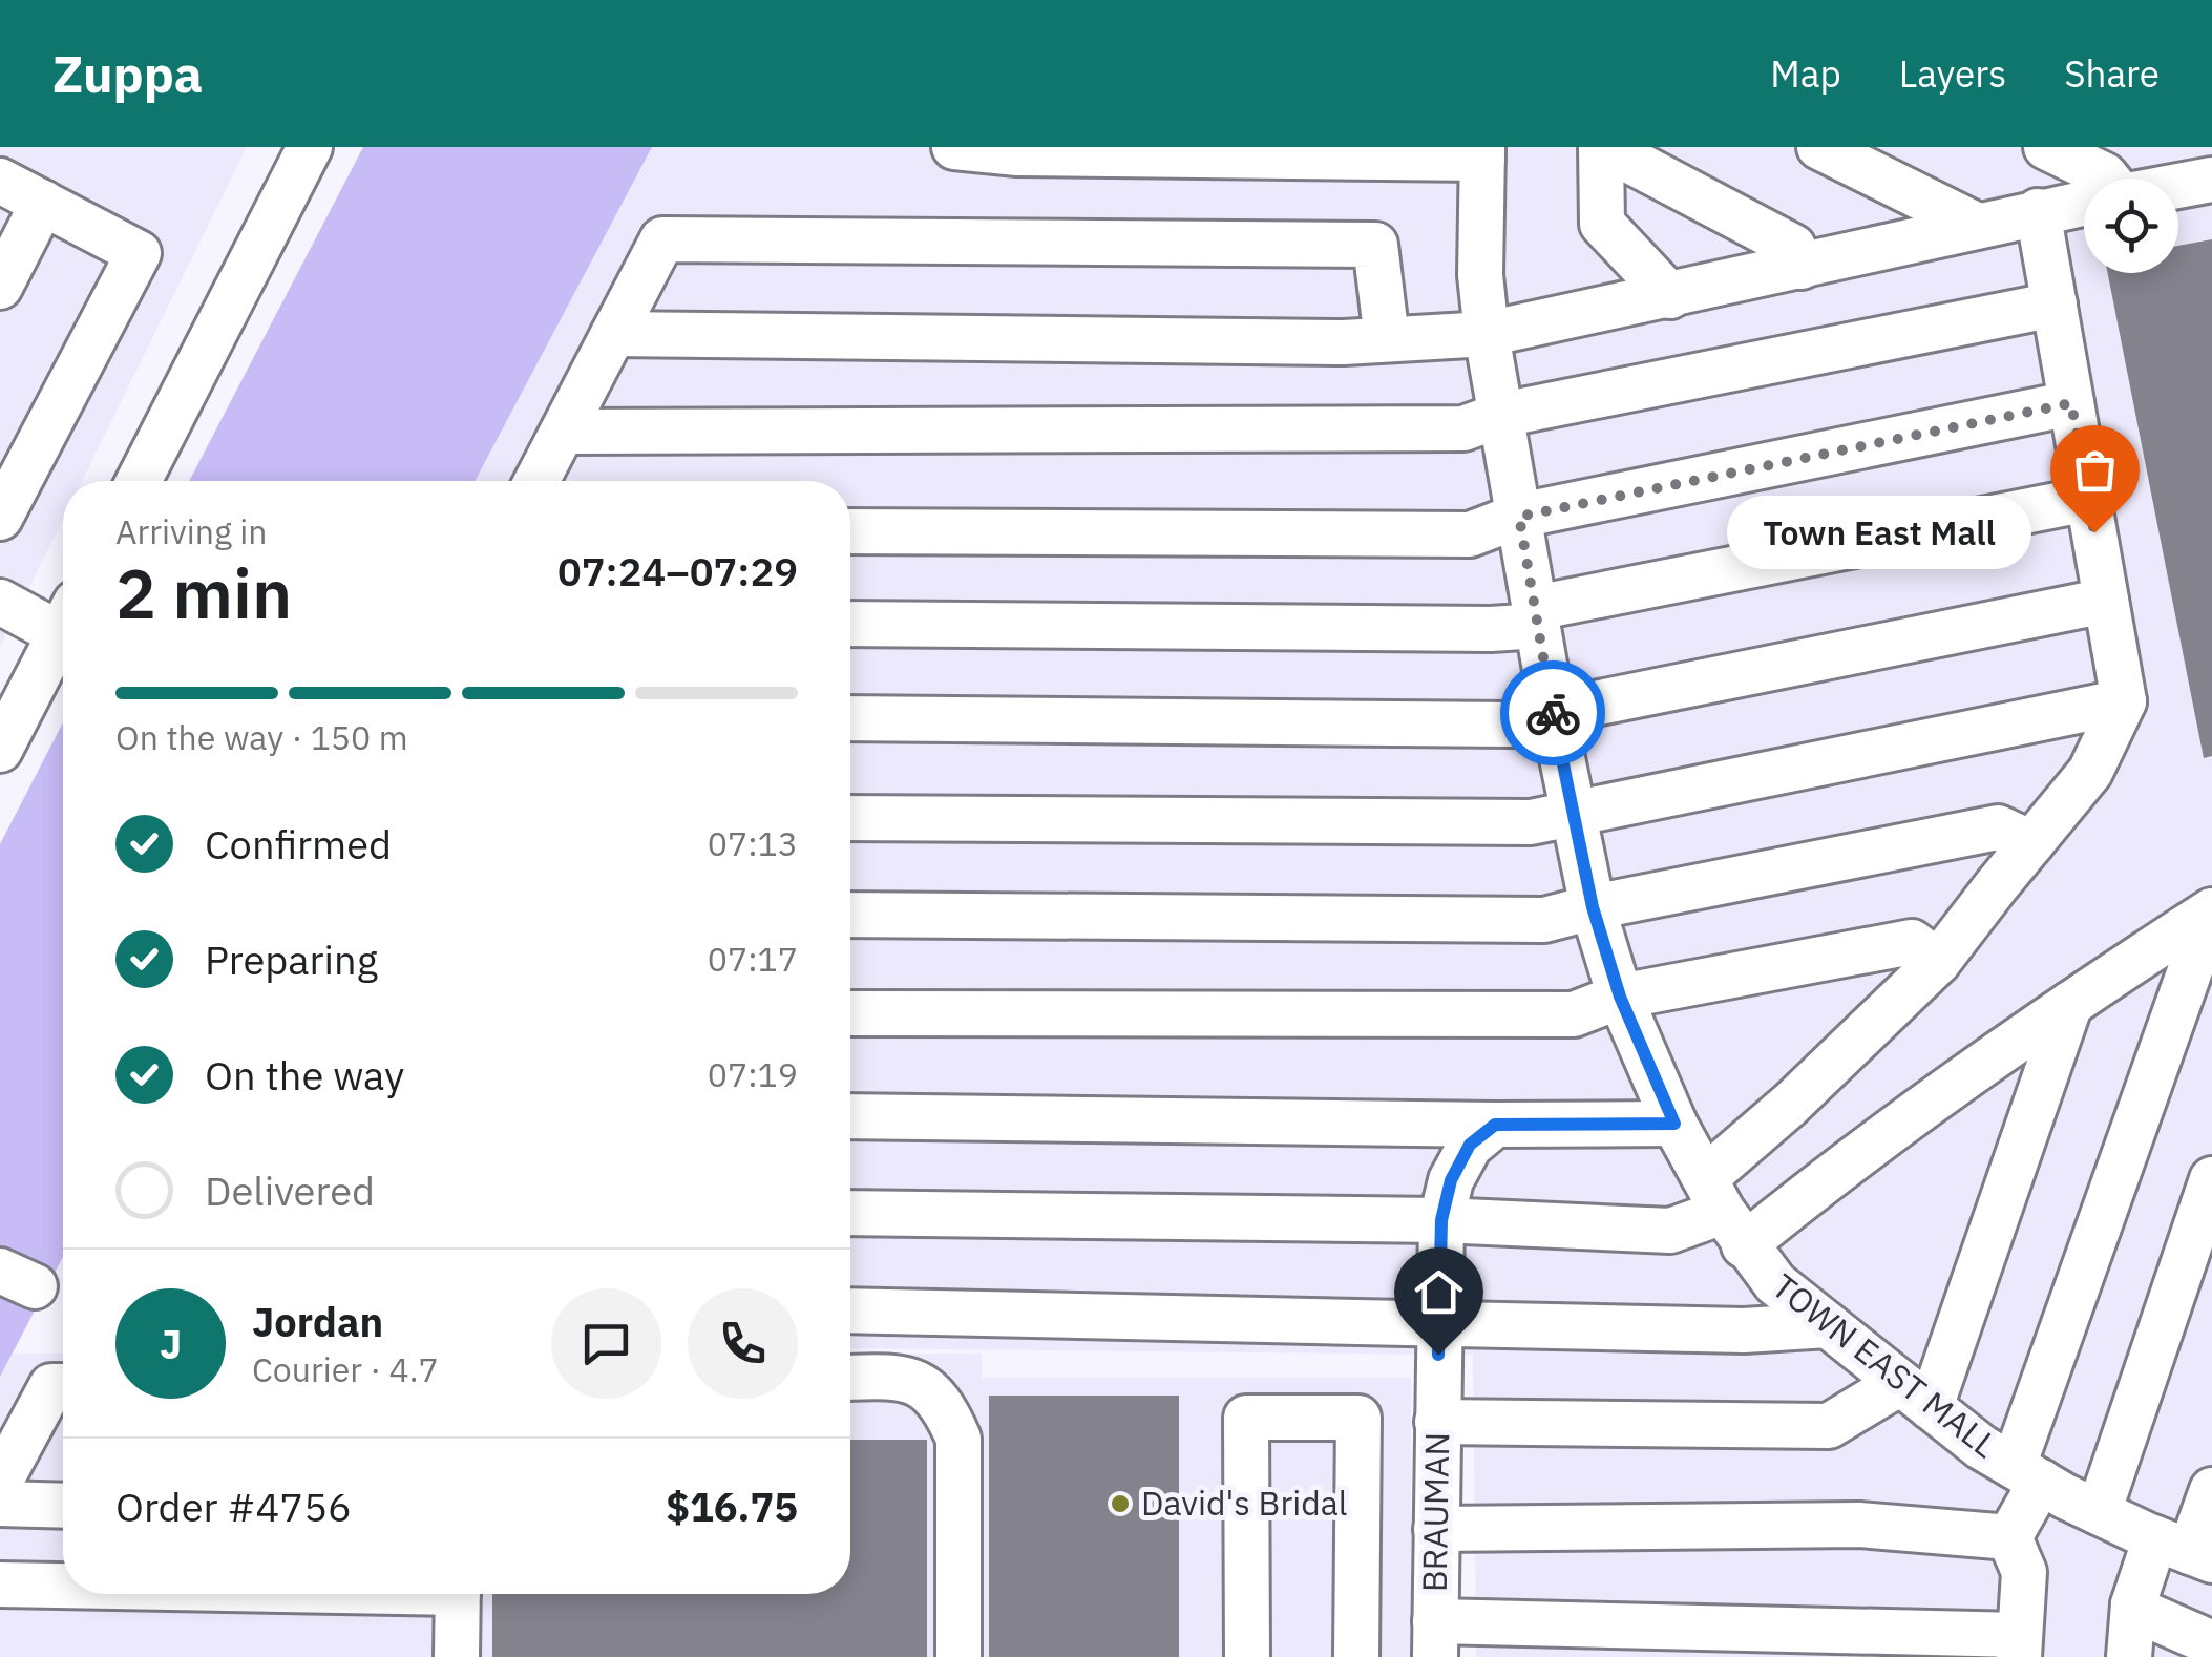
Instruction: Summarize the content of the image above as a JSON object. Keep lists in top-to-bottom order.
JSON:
{
  "streets": {
    "street": ["TOWN EAST MALL", "BRAUMAN"]
  },
  "places": ["Town East Mall", "David's Bridal"],
  "page": {
    "header": "Zuppa",
    "nav": ["Map", "Layers", "Share"],
    "heading": ["2 min", "Arriving in", "07:24–07:29"],
    "panel": [
      "Jordan",
      "Courier · 4.7",
      "Order #4756",
      "$16.75"
    ],
    "bubble": "Town East Mall",
    "bar": "On the way · 150 m",
    "list": [
      ["Confirmed", "07:13"],
      ["Preparing", "07:17"],
      ["On the way", "07:19"],
      "Delivered"
    ],
    "round": "J"
  }
}
